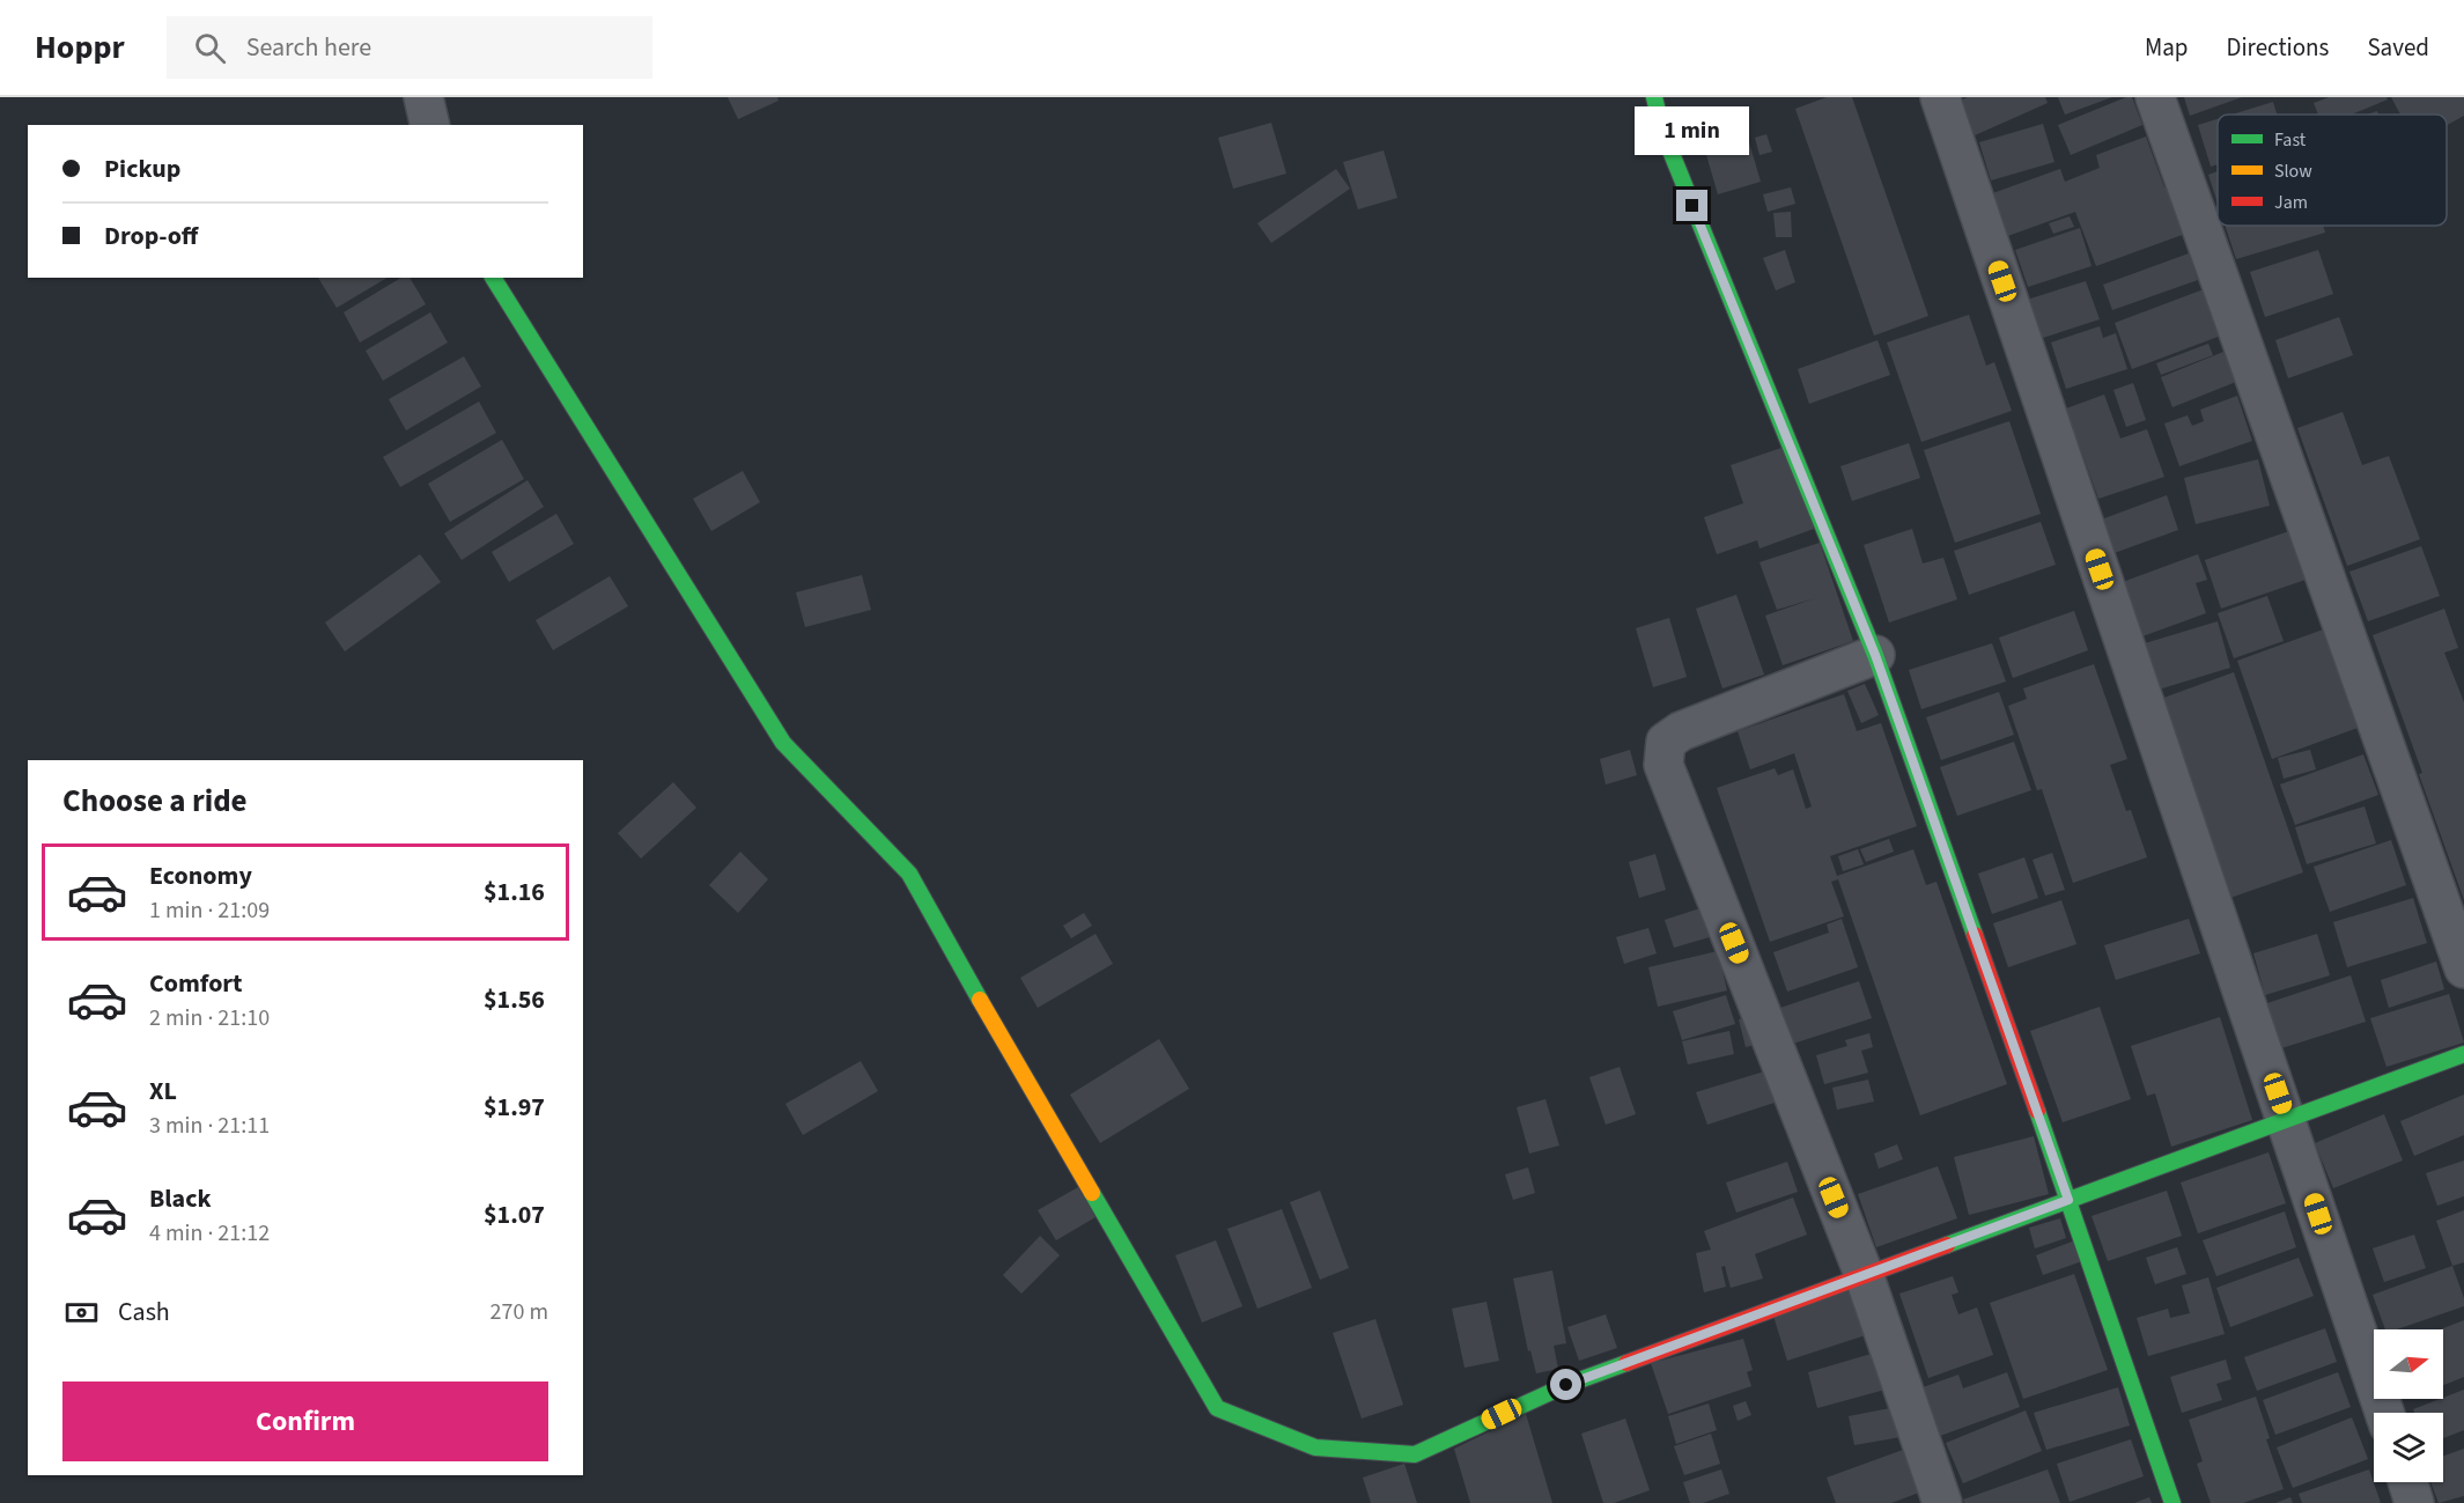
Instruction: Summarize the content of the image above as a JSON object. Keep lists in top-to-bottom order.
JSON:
{
  "legend": ["Fast", "Slow", "Jam"],
  "north": "right",
  "page": {
    "header": "Hoppr",
    "search": "Search here",
    "nav": ["Map", "Directions", "Saved"],
    "bubble": "1 min",
    "banner": ["Pickup", "Drop-off"],
    "heading": "Choose a ride",
    "list": [
      {
        "name": "Economy",
        "note": "1 min · 21:09",
        "value": "$1.16"
      },
      {
        "name": "Comfort",
        "note": "2 min · 21:10",
        "value": "$1.56"
      },
      {
        "name": "XL",
        "note": "3 min · 21:11",
        "value": "$1.97"
      },
      {
        "name": "Black",
        "note": "4 min · 21:12",
        "value": "$1.07"
      }
    ],
    "pay": ["Cash", "270 m"],
    "buttons": "Confirm"
  }
}
